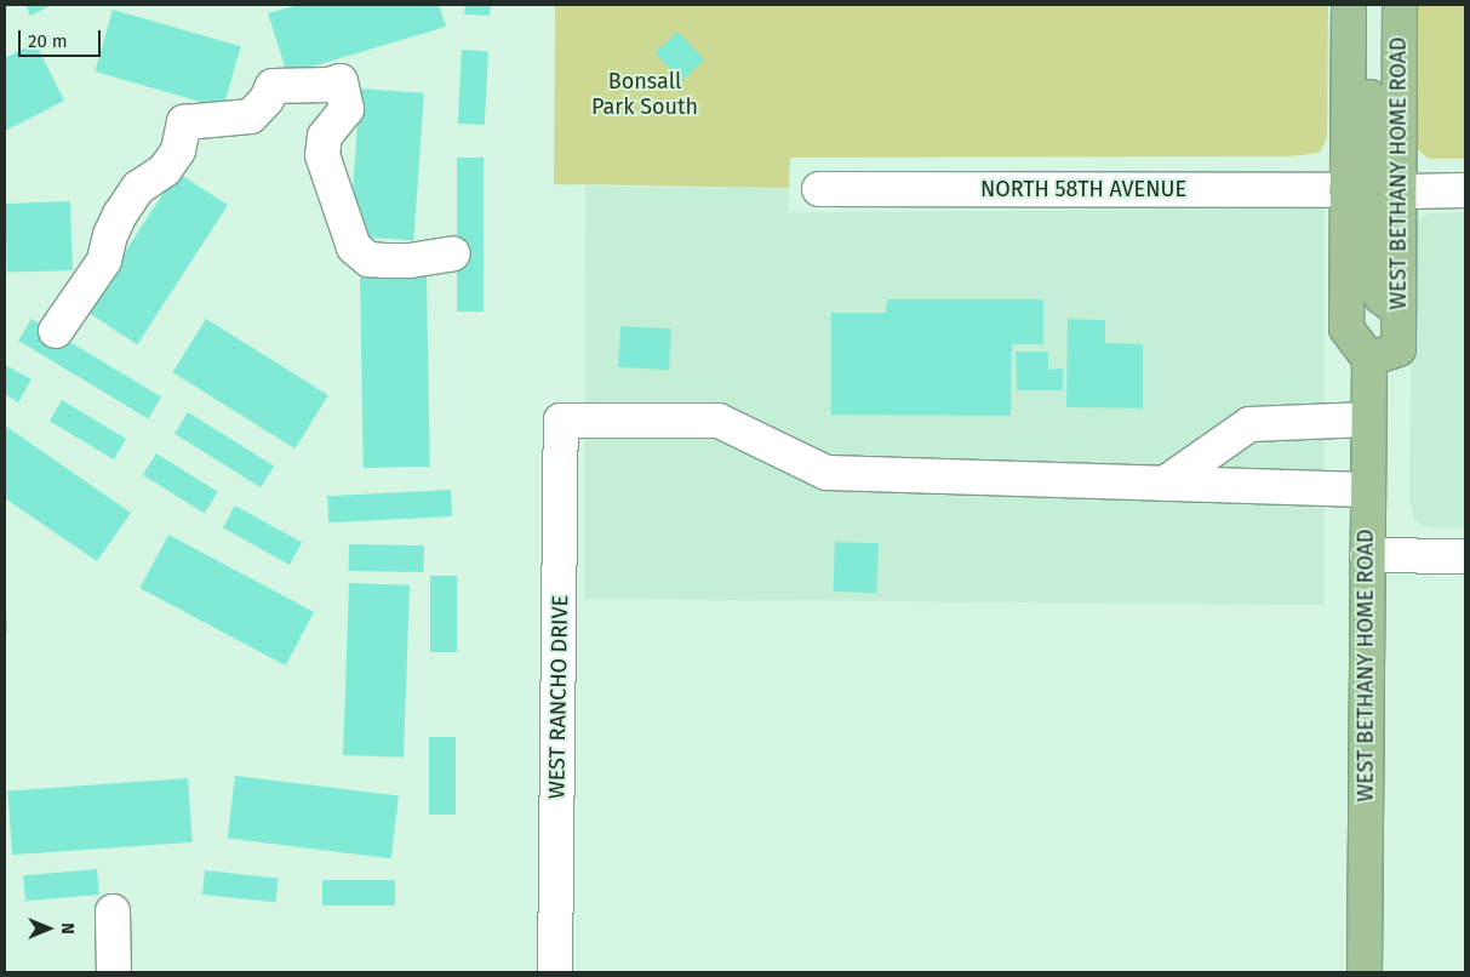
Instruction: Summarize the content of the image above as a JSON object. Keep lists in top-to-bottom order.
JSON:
{
  "streets": {
    "main road": ["WEST BETHANY HOME ROAD"],
    "street": ["NORTH 58TH AVENUE", "WEST RANCHO DRIVE"]
  },
  "parks": ["Bonsall Park South"],
  "scale_bar": "20 m",
  "north": "right"
}
